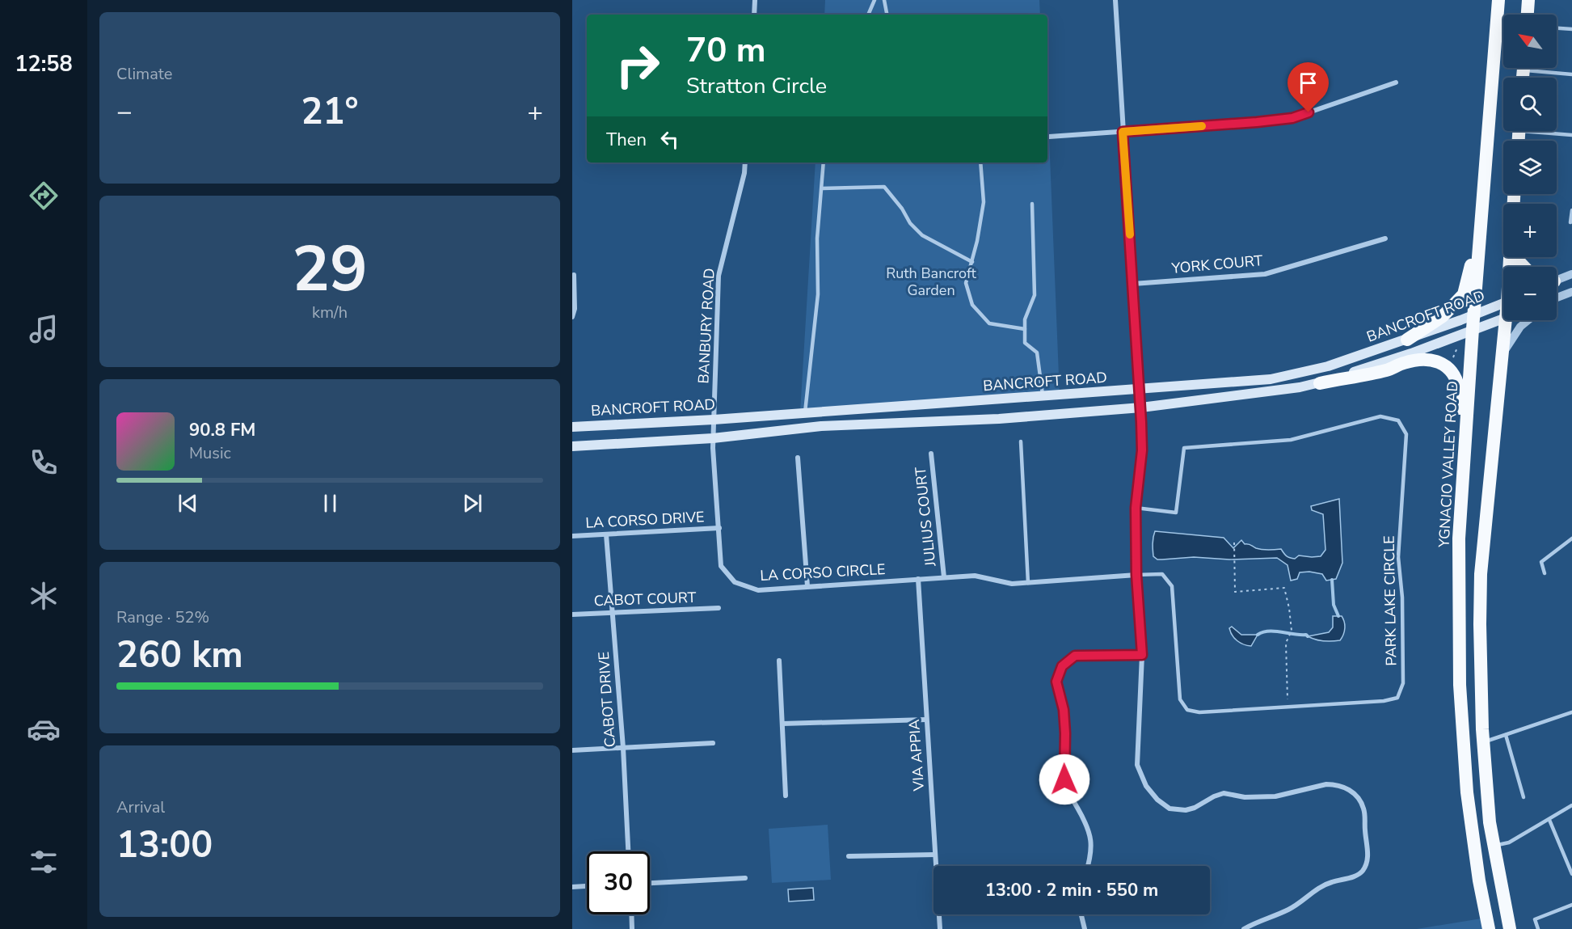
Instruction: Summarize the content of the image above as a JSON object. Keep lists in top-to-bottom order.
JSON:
{
  "streets": {
    "highway": ["YGNACIO VALLEY ROAD"],
    "main road": ["BANCROFT ROAD"],
    "street": [
      "YORK COURT",
      "BANBURY ROAD",
      "JULIUS COURT",
      "LA CORSO DRIVE",
      "LA CORSO CIRCLE",
      "CABOT COURT",
      "CABOT DRIVE",
      "VIA APPIA"
    ],
    "lane": ["PARK LAKE CIRCLE"]
  },
  "crossings": [
    ["BANCROFT ROAD", "BANBURY ROAD"],
    ["BANCROFT ROAD", "YGNACIO VALLEY ROAD"],
    ["BANCROFT ROAD", "LA CORSO CIRCLE"],
    ["BANBURY ROAD", "LA CORSO CIRCLE"],
    ["JULIUS COURT", "LA CORSO CIRCLE"],
    ["LA CORSO DRIVE", "LA CORSO CIRCLE"],
    ["LA CORSO DRIVE", "CABOT DRIVE"],
    ["LA CORSO CIRCLE", "VIA APPIA"],
    ["CABOT COURT", "CABOT DRIVE"]
  ],
  "parks": ["Ruth Bancroft Garden"],
  "north": "top left",
  "page": {
    "tabs": "12:58",
    "tile": [
      "Climate",
      ["29", "km/h"],
      ["Range · 52%", "260 km"],
      ["Arrival", "13:00"]
    ],
    "map_buttons": ["+", "−"],
    "turn": ["70 m", "Stratton Circle"],
    "heat": ["−", "21°", "+"],
    "then": "Then",
    "song": ["90.8 FM", "Music"],
    "limit": "30",
    "trip": "13:00 · 2 min · 550 m"
  }
}
